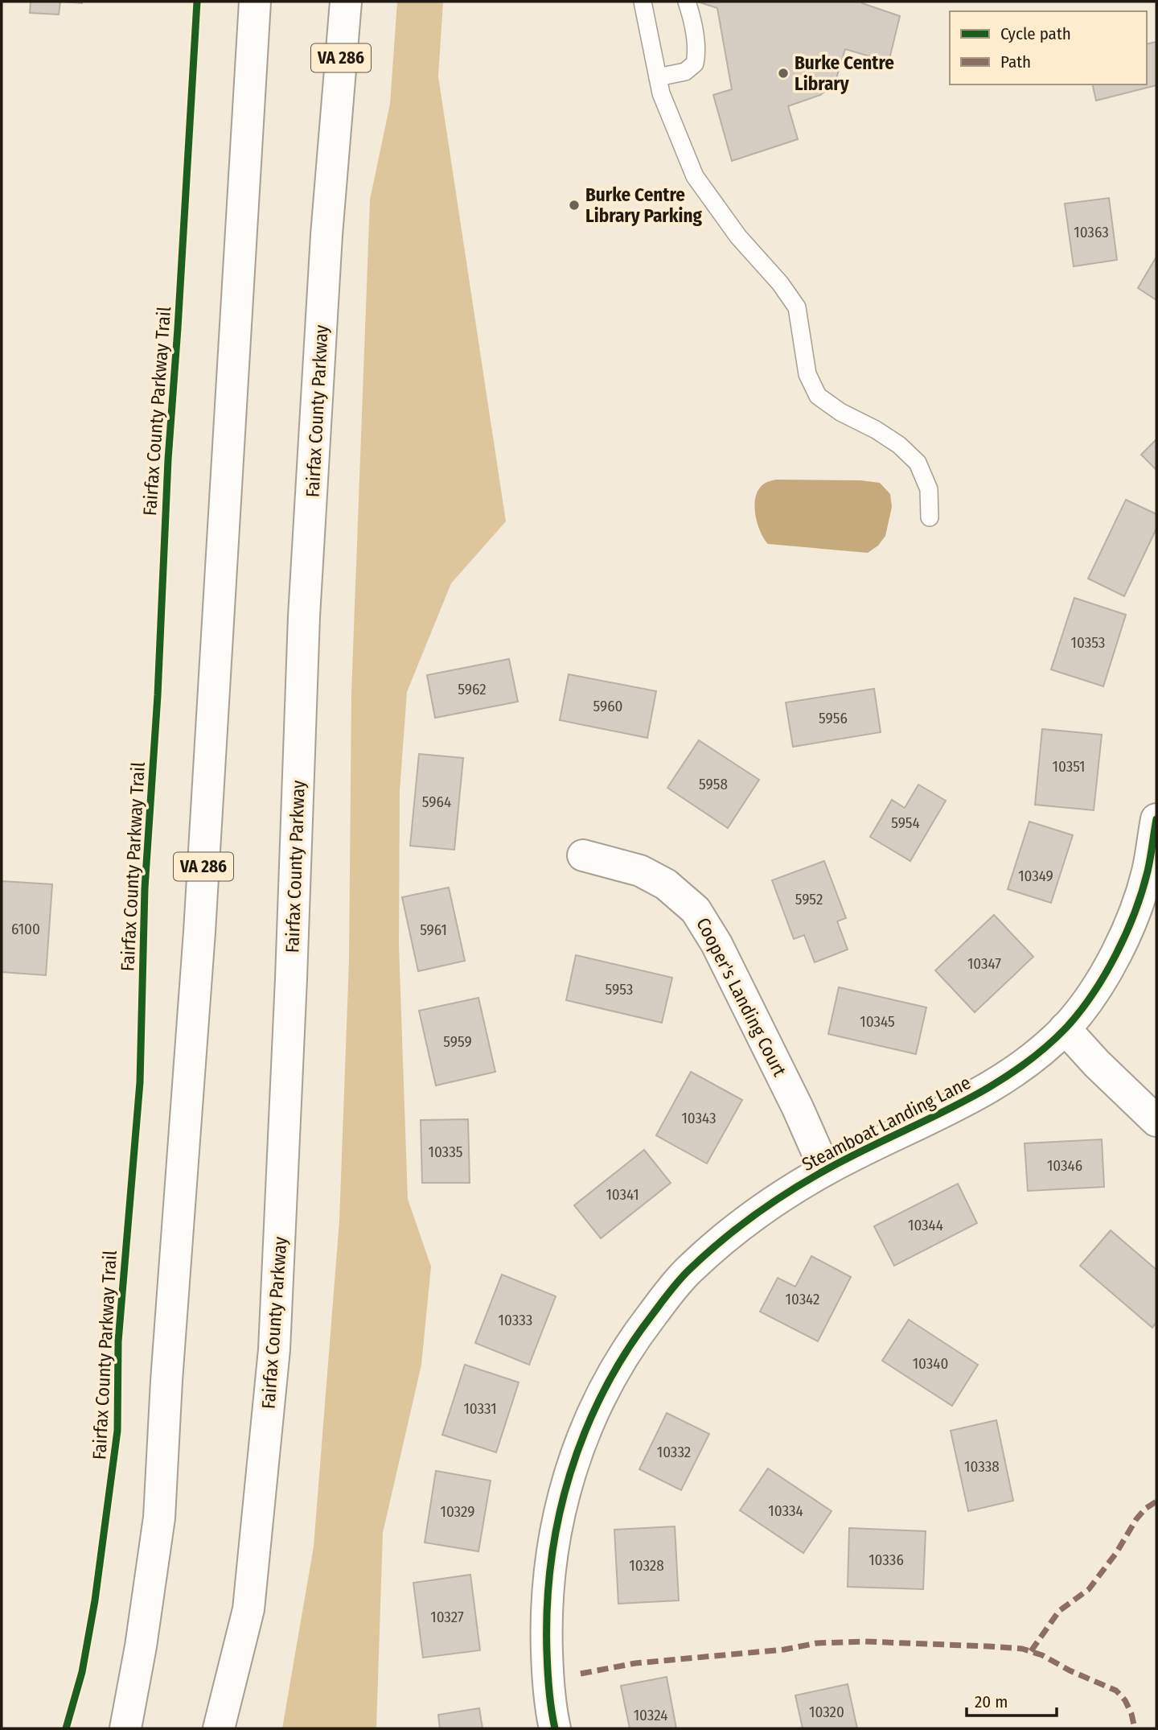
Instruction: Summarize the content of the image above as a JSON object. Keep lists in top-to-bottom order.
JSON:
{
  "streets": {
    "main road": [
      "VA 286",
      "Fairfax County Parkway",
      "Cooper's Landing Court",
      "Steamboat Landing Lane"
    ],
    "cycle path": ["Fairfax County Parkway Trail"]
  },
  "crossings": [
    ["Cooper's Landing Court", "Steamboat Landing Lane"]
  ],
  "places": ["Burke Centre Library", "Burke Centre Library Parking"],
  "house_numbers": [
    "10363",
    "10353",
    "5962",
    "5960",
    "5956",
    "10351",
    "5958",
    "5964",
    "5954",
    "10349",
    "5952",
    "6100",
    "5961",
    "10347",
    "5953",
    "10345",
    "5959",
    "10343",
    "10335",
    "10346",
    "10341",
    "10344",
    "10342",
    "10333",
    "10340",
    "10331",
    "10332",
    "10338",
    "10334",
    "10329",
    "10336",
    "10328",
    "10327",
    "10320",
    "10324"
  ],
  "legend": ["Cycle path", "Path"],
  "scale_bar": "20 m"
}
